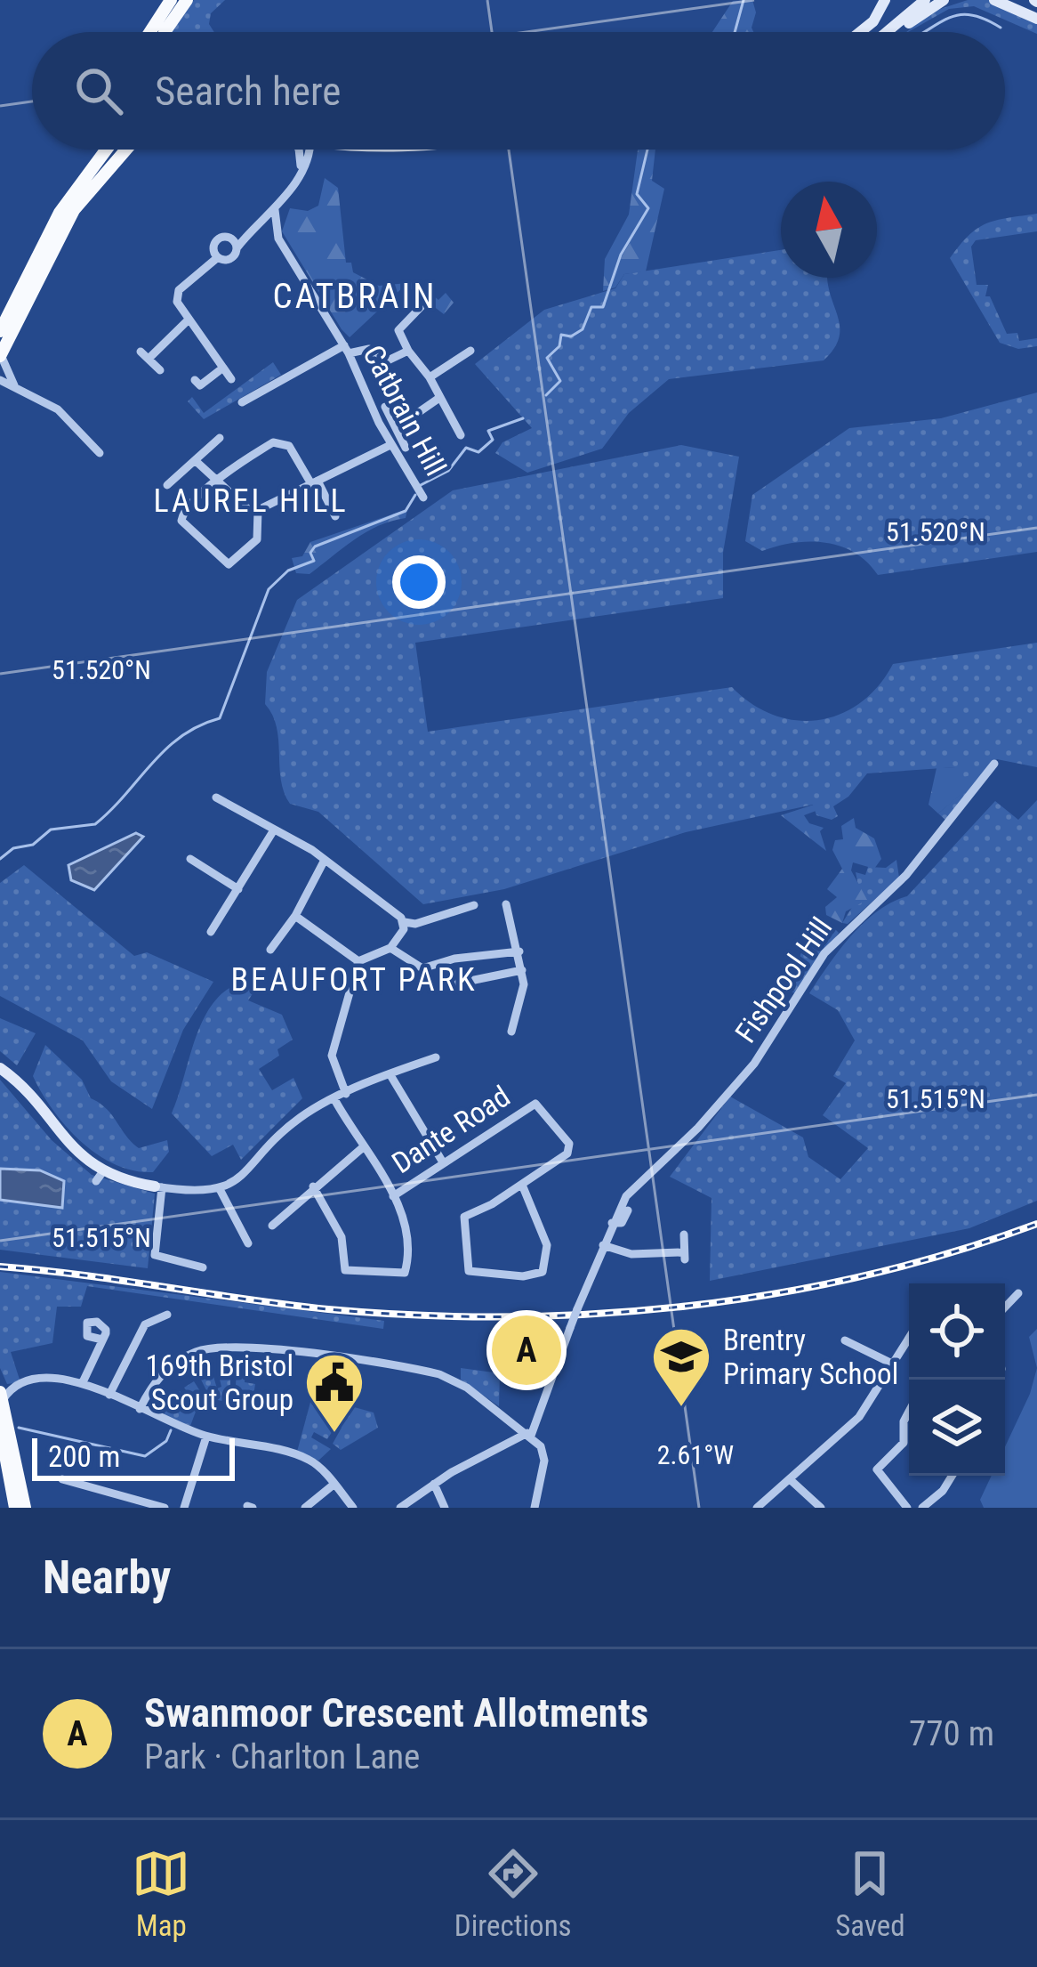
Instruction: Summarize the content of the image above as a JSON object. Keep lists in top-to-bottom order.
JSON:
{
  "streets": {
    "street": ["Catbrain Hill", "Fishpool Hill", "Dante Road"]
  },
  "districts": ["CATBRAIN", "LAUREL HILL", "BEAUFORT PARK"],
  "places": {
    "school or university": ["Brentry Primary School"],
    "public building": ["169th Bristol Scout Group"]
  },
  "scale_bar": "200 m",
  "north": "top",
  "page": {
    "search": "Search here",
    "pins": "A",
    "scale": "200 m",
    "heading": "Nearby",
    "list": [
      {
        "mark": "A",
        "name": "Swanmoor Crescent Allotments",
        "note": "Park · Charlton Lane",
        "value": "770 m"
      }
    ],
    "nav": ["Map", "Directions", "Saved"]
  },
  "coordinates": ["51.520°N", "51.515°N", "2.61°W"]
}
